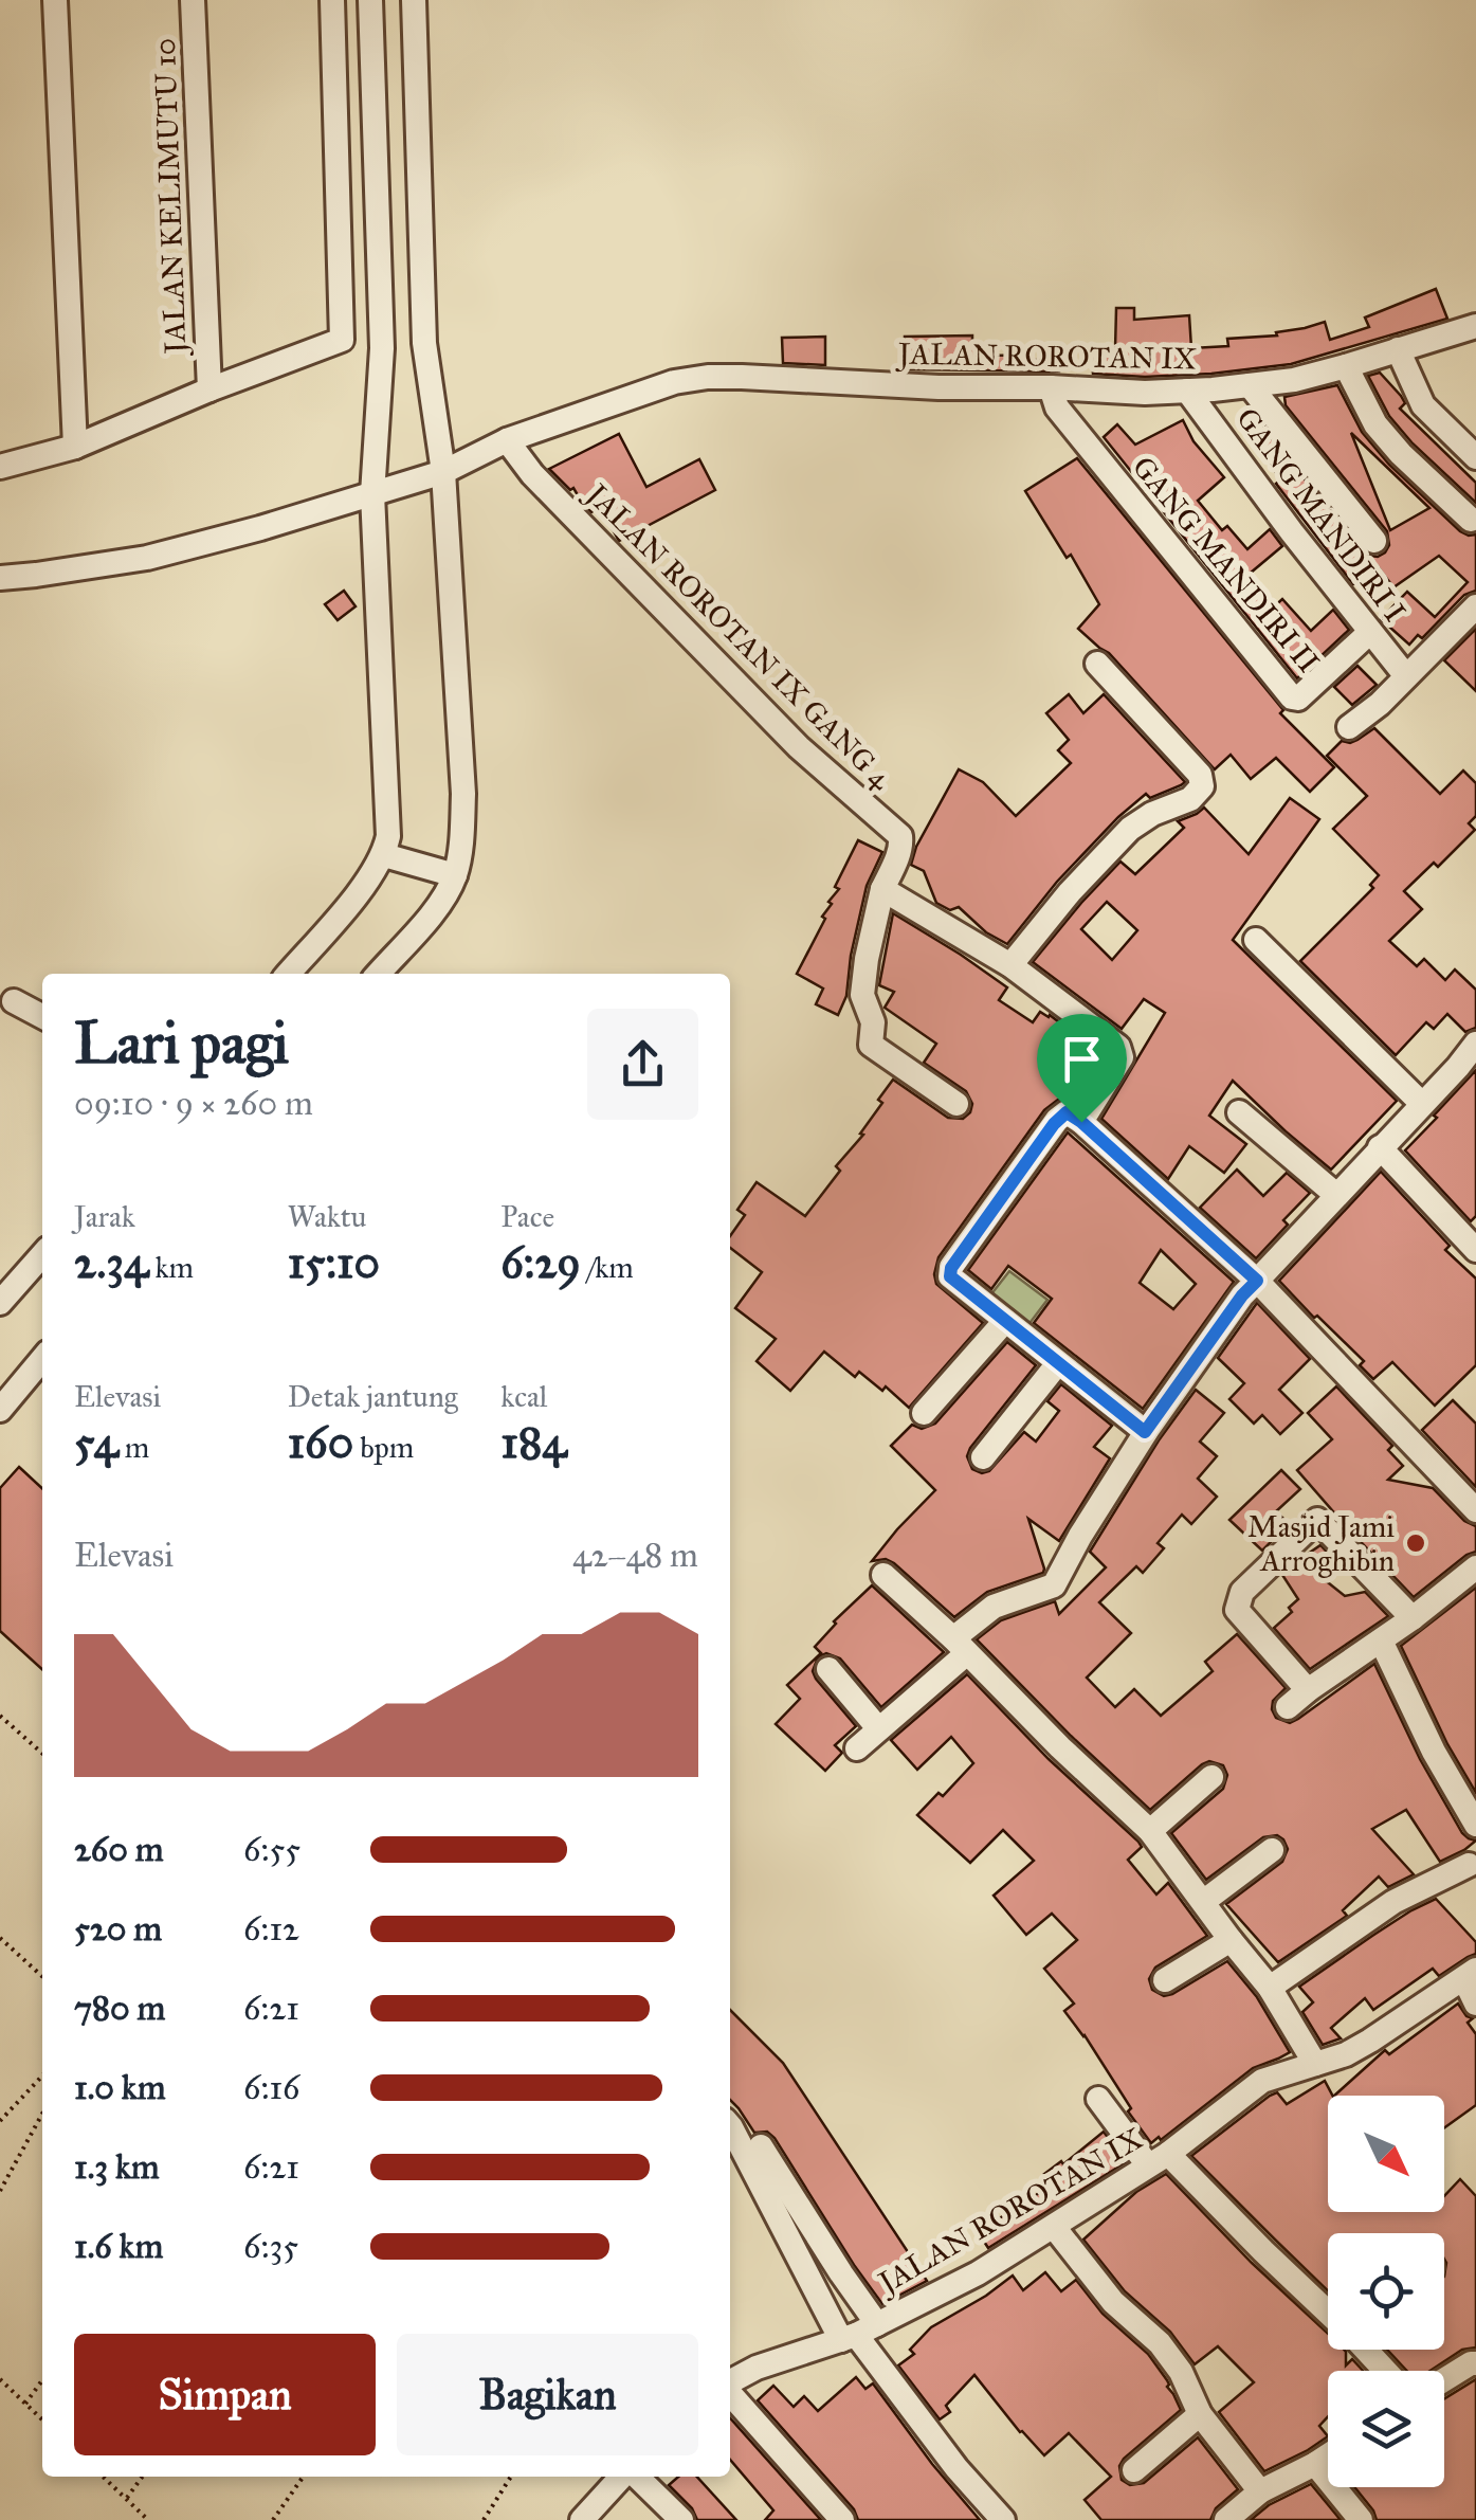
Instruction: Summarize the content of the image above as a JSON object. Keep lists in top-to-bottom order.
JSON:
{
  "streets": {
    "street": [
      "JALAN KELIMUTU 10",
      "JALAN ROROTAN IX",
      "GANG MANDIRI I",
      "GANG MANDIRI II",
      "JALAN ROROTAN IX GANG 4"
    ]
  },
  "crossings": [
    ["JALAN ROROTAN IX", "GANG MANDIRI I"],
    ["JALAN ROROTAN IX", "GANG MANDIRI II"],
    ["JALAN ROROTAN IX", "JALAN ROROTAN IX GANG 4"],
    ["GANG MANDIRI I", "GANG MANDIRI II"]
  ],
  "places": ["Masjid Jami Arroghibin"],
  "north": "bottom right",
  "page": {
    "heading": ["Lari pagi", "09:10 · 9 × 260 m"],
    "stats": [
      ["Jarak", "2.34 km"],
      ["Waktu", "15:10"],
      ["Pace", "6:29 /km"],
      ["Elevasi", "54 m"],
      ["Detak jantung", "160 bpm"],
      ["kcal", "184"]
    ],
    "chart": ["Elevasi", "42–48 m"],
    "list": [
      {
        "name": "260 m",
        "note": "6:55"
      },
      {
        "name": "520 m",
        "note": "6:12"
      },
      {
        "name": "780 m",
        "note": "6:21"
      },
      {
        "name": "1.0 km",
        "note": "6:16"
      },
      {
        "name": "1.3 km",
        "note": "6:21"
      },
      {
        "name": "1.6 km",
        "note": "6:35"
      }
    ],
    "buttons": ["Simpan", "Bagikan"]
  }
}
